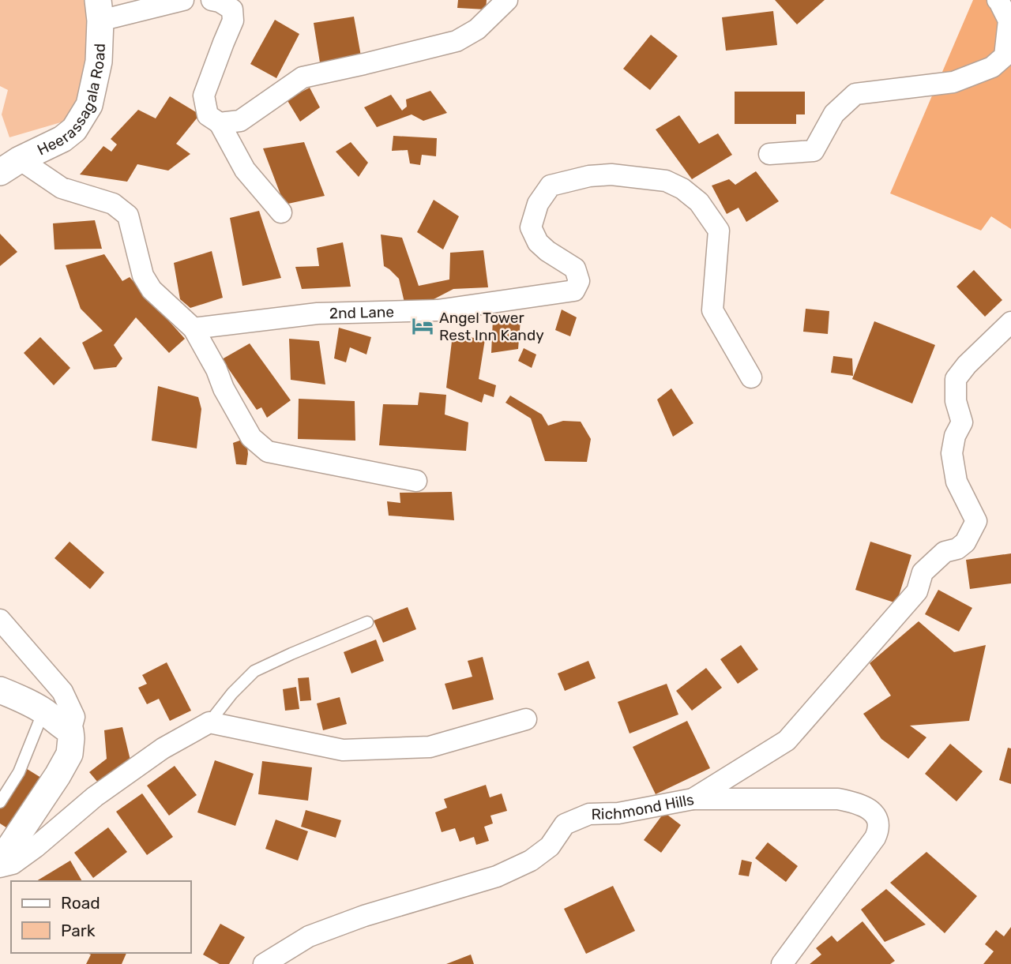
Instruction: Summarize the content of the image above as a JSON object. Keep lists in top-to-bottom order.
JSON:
{
  "streets": {
    "street": ["Heerassagala Road", "2nd Lane", "Richmond Hills"]
  },
  "places": {
    "hotel": ["Angel Tower Rest Inn Kandy"]
  },
  "legend": ["Road", "Park"]
}
